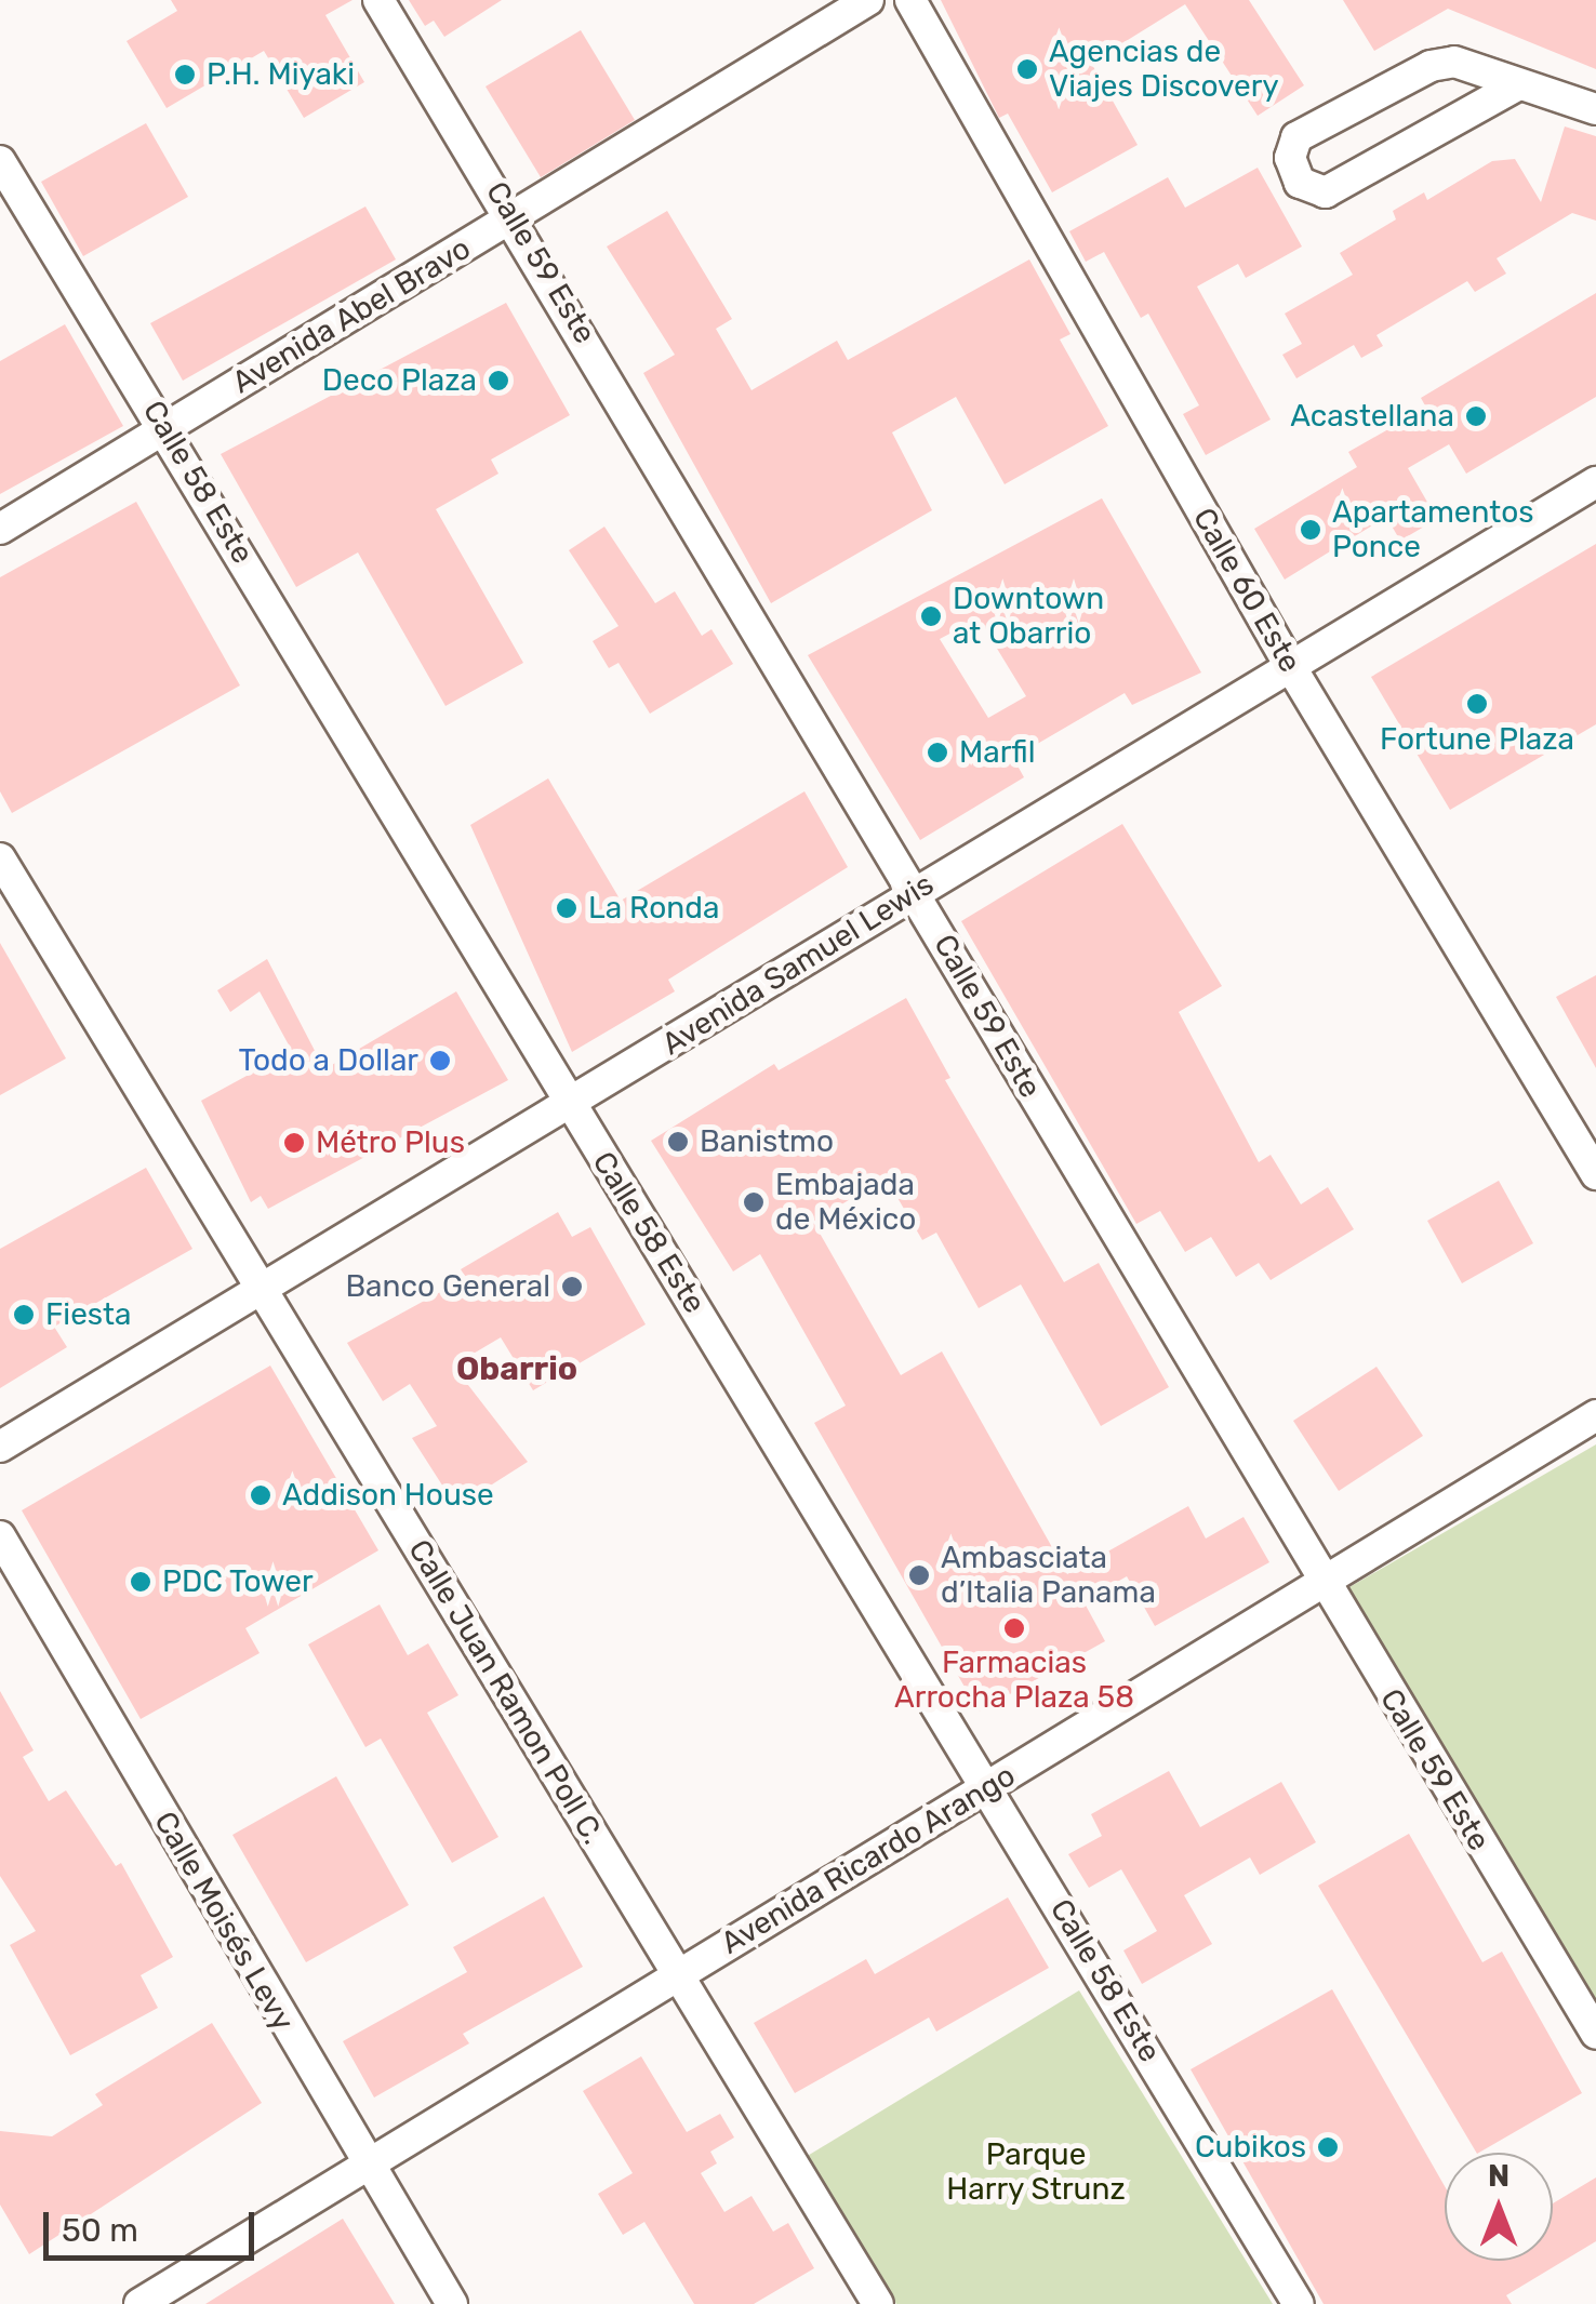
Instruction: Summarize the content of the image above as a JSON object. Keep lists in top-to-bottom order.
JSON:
{
  "streets": {
    "street": [
      "Calle 59 Este",
      "Avenida Abel Bravo",
      "Calle 58 Este",
      "Calle 60 Este",
      "Avenida Samuel Lewis",
      "Calle Juan Ramon Poll C.",
      "Avenida Ricardo Arango",
      "Calle Moisés Levy"
    ]
  },
  "crossings": [
    ["Calle 59 Este", "Avenida Abel Bravo"],
    ["Calle 59 Este", "Avenida Samuel Lewis"],
    ["Calle 59 Este", "Avenida Ricardo Arango"],
    ["Avenida Abel Bravo", "Calle 58 Este"],
    ["Calle 58 Este", "Avenida Samuel Lewis"],
    ["Calle 58 Este", "Avenida Ricardo Arango"],
    ["Calle 60 Este", "Avenida Samuel Lewis"],
    ["Avenida Samuel Lewis", "Calle Juan Ramon Poll C."],
    ["Calle Juan Ramon Poll C.", "Avenida Ricardo Arango"],
    ["Avenida Ricardo Arango", "Calle Moisés Levy"]
  ],
  "districts": ["Obarrio"],
  "parks": ["Parque Harry Strunz"],
  "places": [
    "Agencias de Viajes Discovery",
    "P.H. Miyaki",
    "Deco Plaza",
    "Acastellana",
    "Apartamentos Ponce",
    "Downtown at Obarrio",
    "Fortune Plaza",
    "Marfil",
    "La Ronda",
    "Todo a Dollar",
    "Banistmo",
    "Métro Plus",
    "Embajada de México",
    "Banco General",
    "Fiesta",
    "Addison House",
    "Ambasciata d’Italia Panama",
    "PDC Tower",
    "Farmacias Arrocha Plaza 58",
    "Cubikos"
  ],
  "scale_bar": "50 m",
  "north": "top"
}
